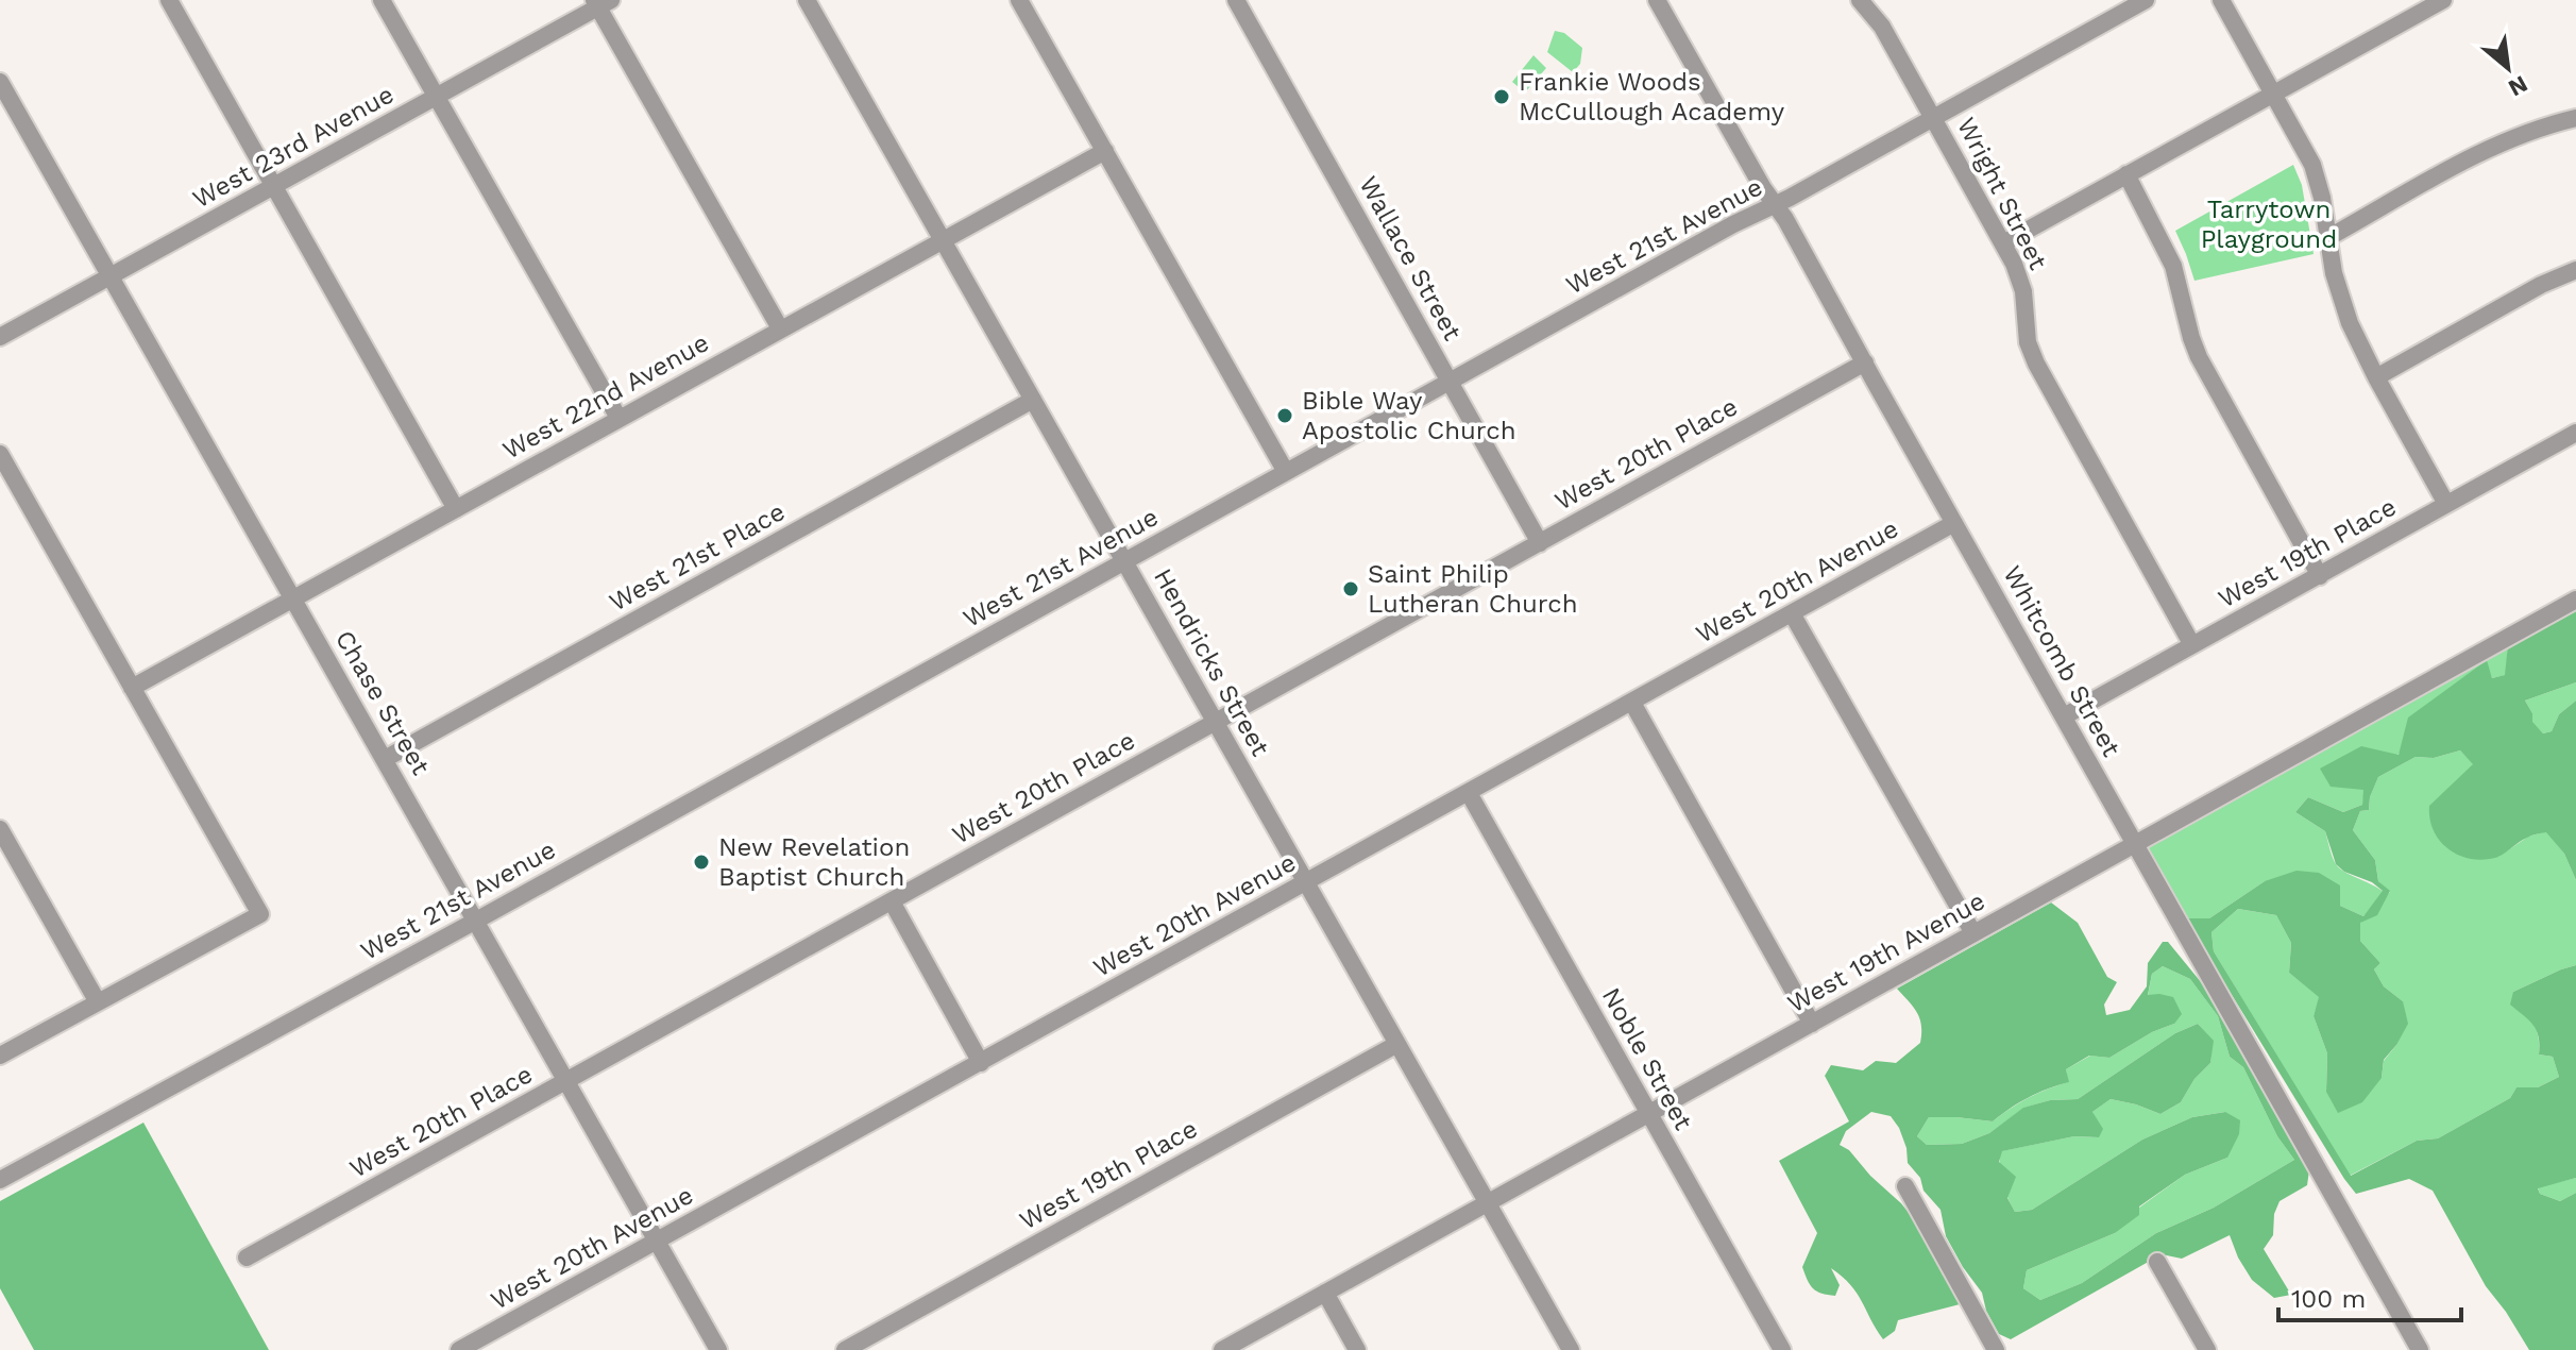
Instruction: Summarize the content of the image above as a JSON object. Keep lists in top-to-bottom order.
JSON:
{
  "streets": {
    "street": [
      "West 23rd Avenue",
      "Wright Street",
      "West 21st Avenue",
      "Wallace Street",
      "West 22nd Avenue",
      "West 20th Place",
      "West 19th Place",
      "West 21st Place",
      "West 20th Avenue",
      "Whitcomb Street",
      "Hendricks Street",
      "Chase Street",
      "West 19th Avenue",
      "Noble Street"
    ]
  },
  "crossings": [
    ["West 23rd Avenue", "Chase Street"],
    ["Wright Street", "West 21st Avenue"],
    ["Wright Street", "West 19th Place"],
    ["West 21st Avenue", "Wallace Street"],
    ["West 21st Avenue", "Whitcomb Street"],
    ["West 21st Avenue", "Hendricks Street"],
    ["West 21st Avenue", "Chase Street"],
    ["Wallace Street", "West 20th Place"],
    ["West 22nd Avenue", "Hendricks Street"],
    ["West 22nd Avenue", "Chase Street"],
    ["West 20th Place", "Whitcomb Street"],
    ["West 20th Place", "Hendricks Street"],
    ["West 20th Place", "Chase Street"],
    ["West 19th Place", "Whitcomb Street"],
    ["West 19th Place", "Hendricks Street"],
    ["West 21st Place", "Hendricks Street"],
    ["West 21st Place", "Chase Street"],
    ["West 20th Avenue", "Whitcomb Street"],
    ["West 20th Avenue", "Hendricks Street"],
    ["West 20th Avenue", "Chase Street"],
    ["West 20th Avenue", "Noble Street"],
    ["Whitcomb Street", "West 19th Avenue"],
    ["Hendricks Street", "West 19th Avenue"],
    ["West 19th Avenue", "Noble Street"]
  ],
  "parks": ["Tarrytown Playground"],
  "places": [
    "Frankie Woods McCullough Academy",
    "Bible Way Apostolic Church",
    "Saint Philip Lutheran Church",
    "New Revelation Baptist Church"
  ],
  "scale_bar": "100 m",
  "north": "bottom right"
}
